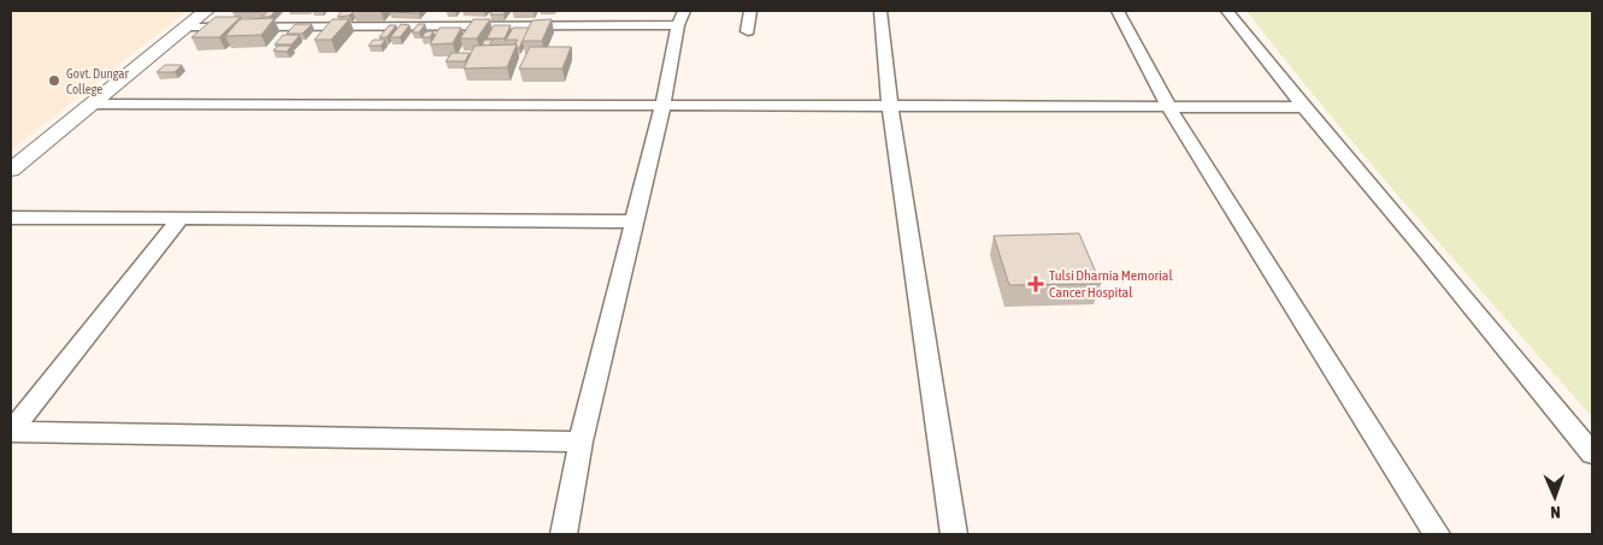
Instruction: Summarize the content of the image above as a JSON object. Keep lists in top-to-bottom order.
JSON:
{
  "places": {
    "other": ["Govt. Dungar College"],
    "health": ["Tulsi Dharnia Memorial Cancer Hospital"]
  },
  "north": "bottom"
}
